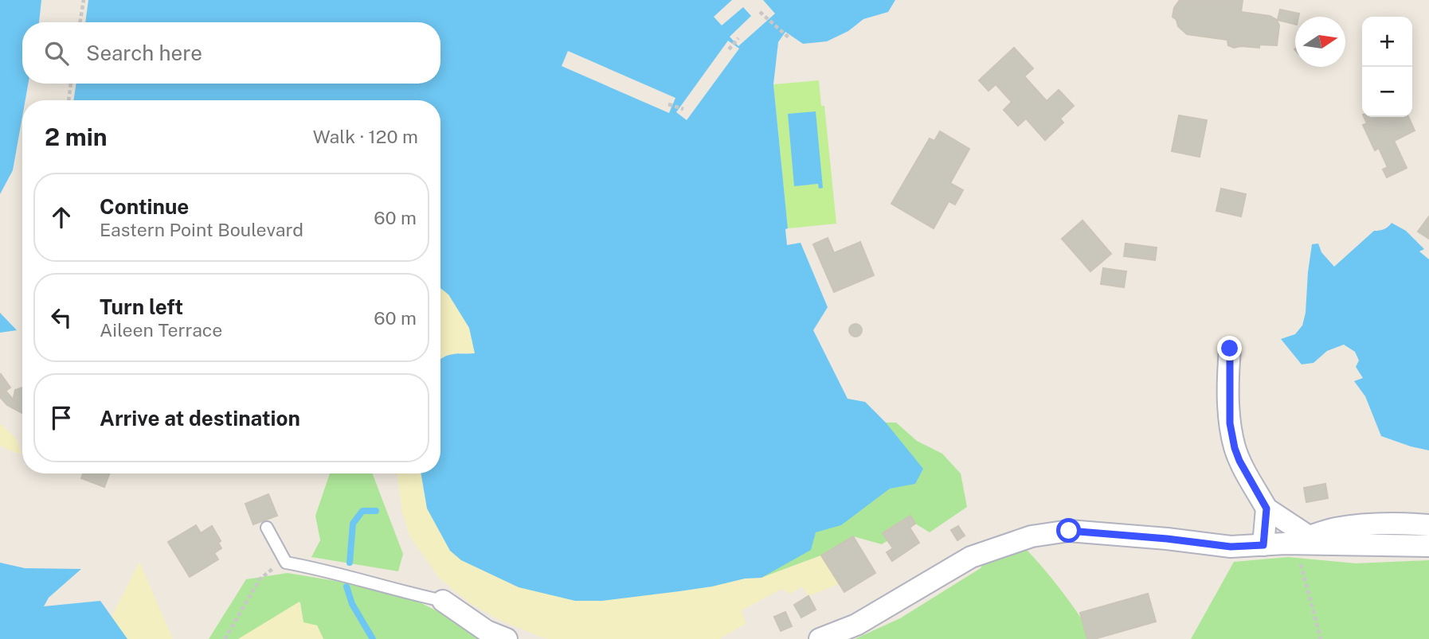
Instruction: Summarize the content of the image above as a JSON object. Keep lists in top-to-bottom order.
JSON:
{
  "north": "right",
  "page": {
    "map_buttons": ["+", "−"],
    "search": "Search here",
    "heading": ["2 min", "Walk · 120 m"],
    "list": [
      ["Continue", "Eastern Point Boulevard", "60 m"],
      ["Turn left", "Aileen Terrace", "60 m"],
      "Arrive at destination"
    ]
  }
}
